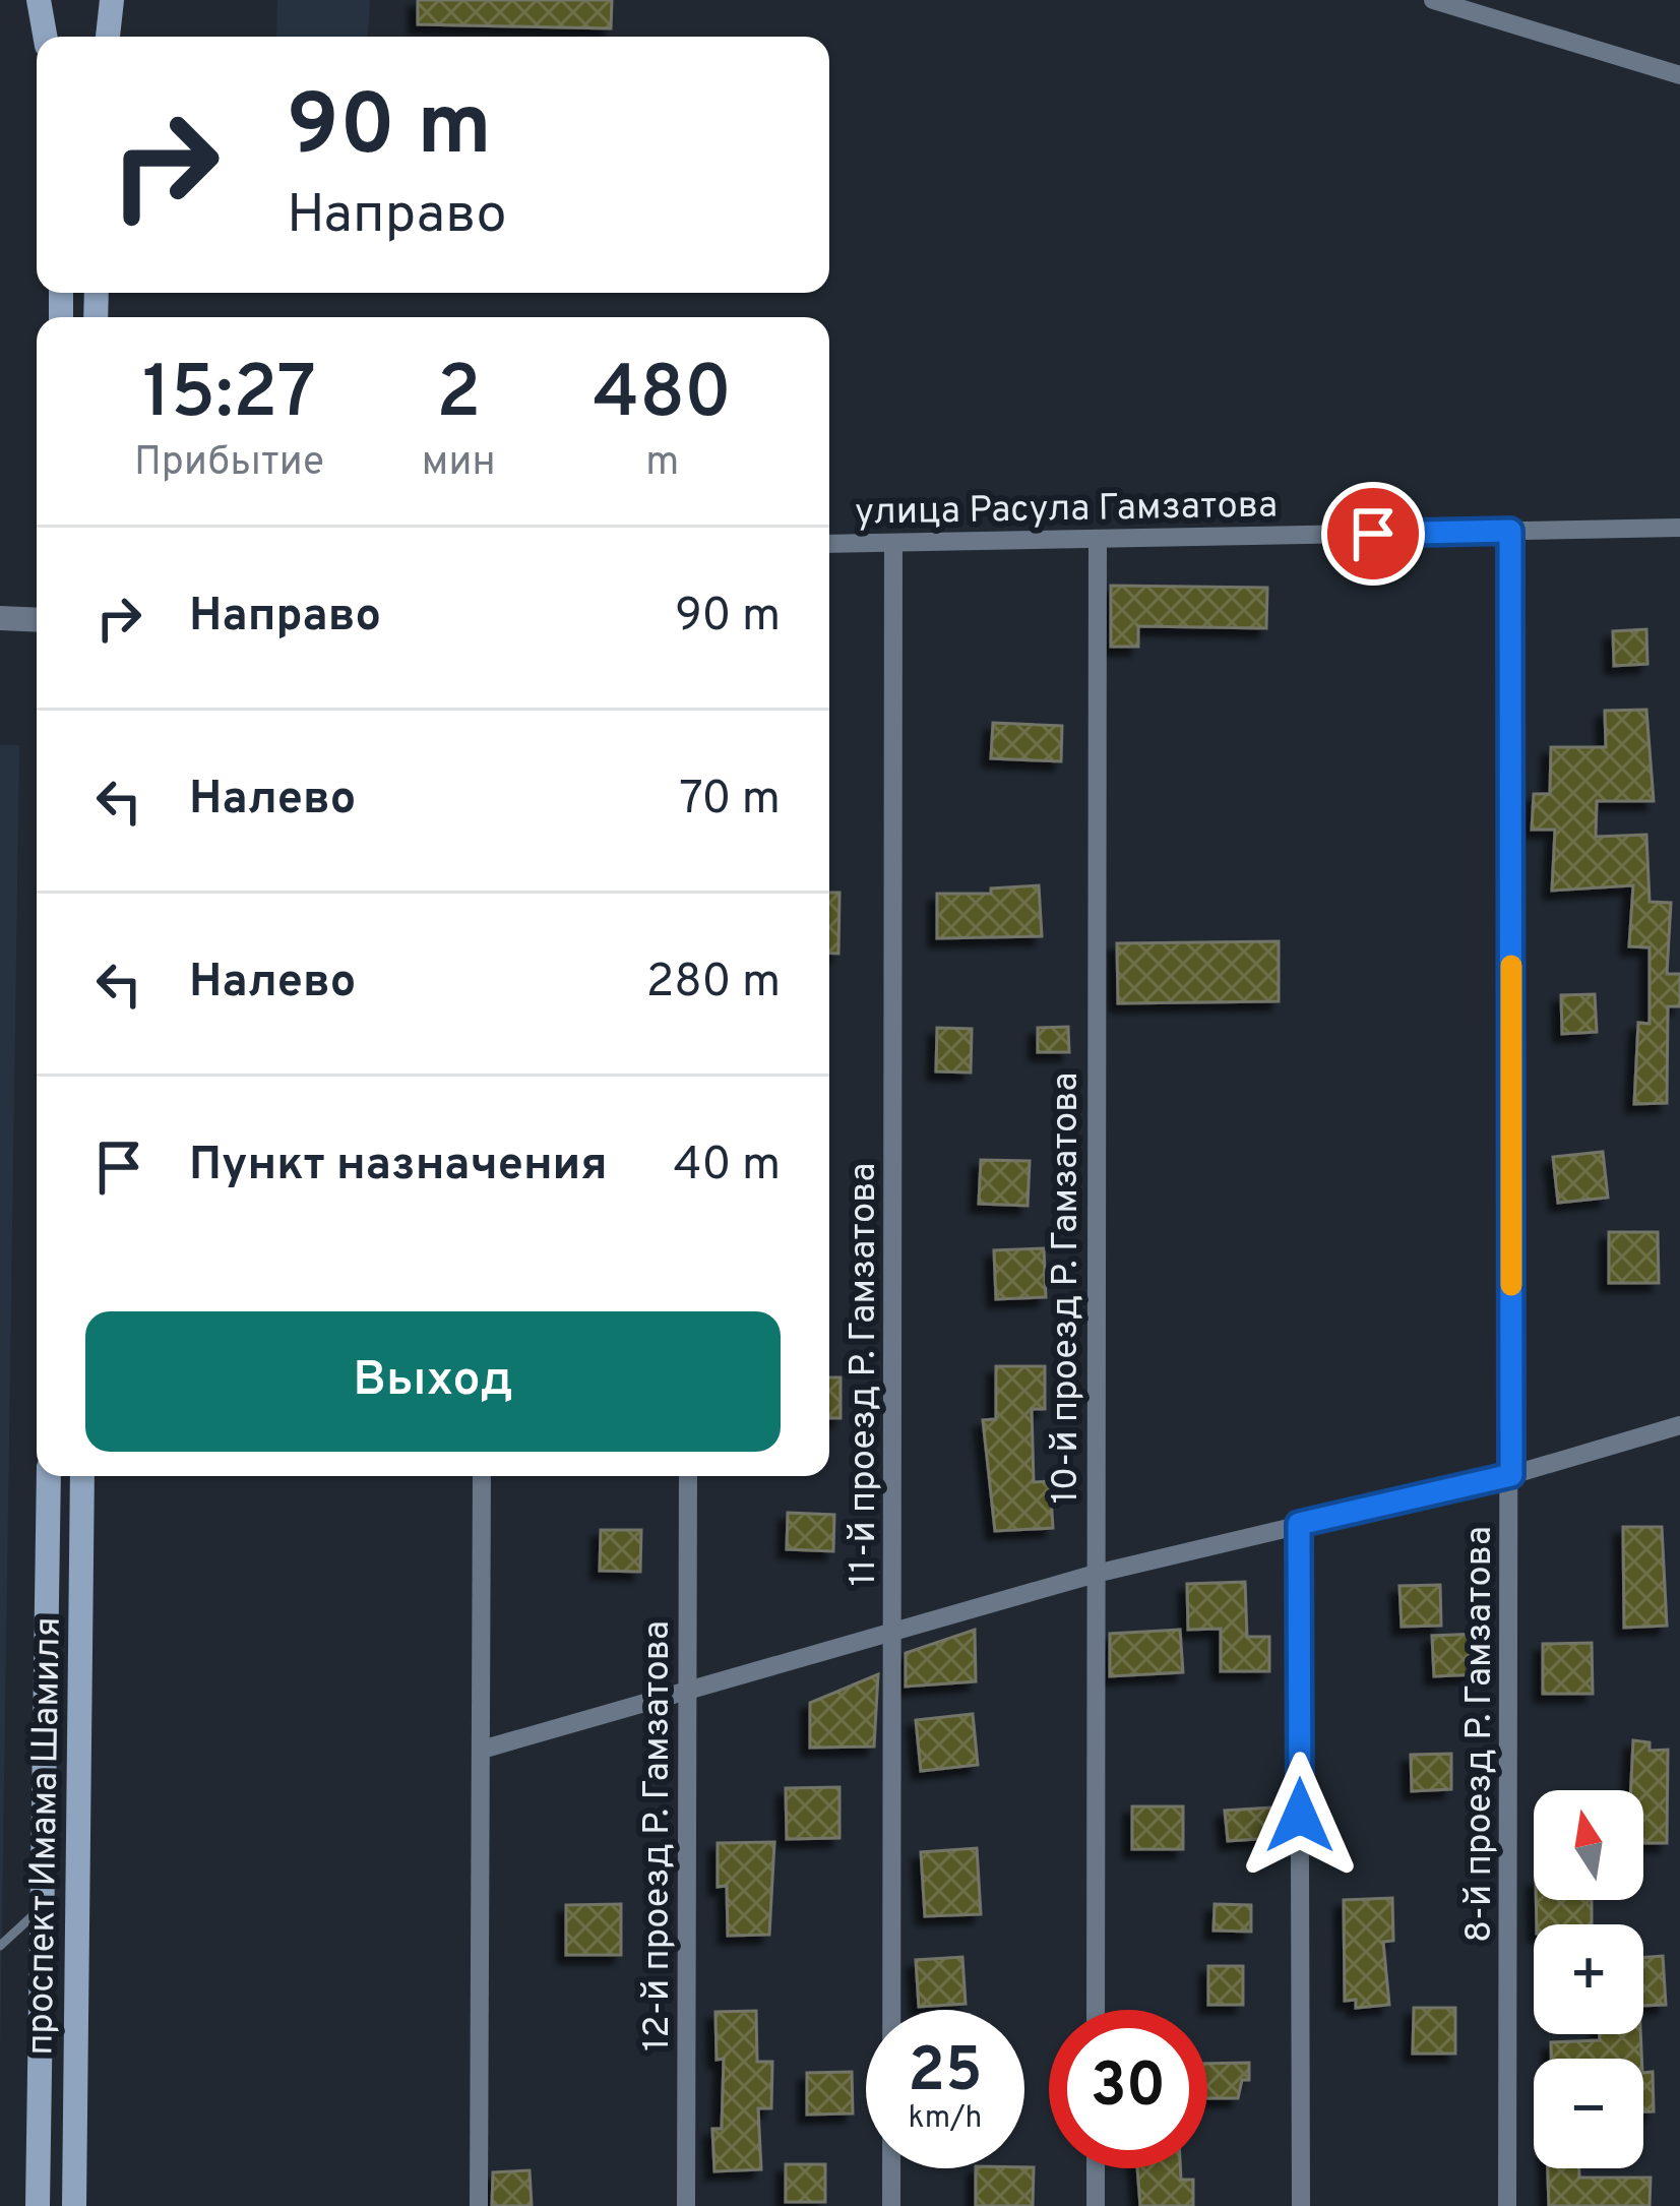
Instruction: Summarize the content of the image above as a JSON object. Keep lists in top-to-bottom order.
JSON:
{
  "streets": {
    "main road": ["проспект Имама Шамиля"],
    "street": [
      "улица Расула Гамзатова",
      "10-й проезд Р. Гамзатова",
      "11-й проезд Р. Гамзатова",
      "8-й проезд Р. Гамзатова",
      "12-й проезд Р. Гамзатова"
    ]
  },
  "crossings": [
    ["улица Расула Гамзатова", "10-й проезд Р. Гамзатова"],
    ["улица Расула Гамзатова", "11-й проезд Р. Гамзатова"],
    ["улица Расула Гамзатова", "8-й проезд Р. Гамзатова"]
  ],
  "north": "top",
  "page": {
    "turn": ["90 m", "Направо"],
    "eta": [
      "15:27",
      "Прибытие",
      "2",
      "мин",
      "480",
      "m"
    ],
    "list": [
      {
        "name": "Направо",
        "value": "90 m"
      },
      {
        "name": "Налево",
        "value": "70 m"
      },
      {
        "name": "Налево",
        "value": "280 m"
      },
      {
        "name": "Пункт назначения",
        "value": "40 m"
      }
    ],
    "buttons": "Выход",
    "map_buttons": ["+", "−"],
    "speed": "25 km/h",
    "limit": "30"
  }
}
